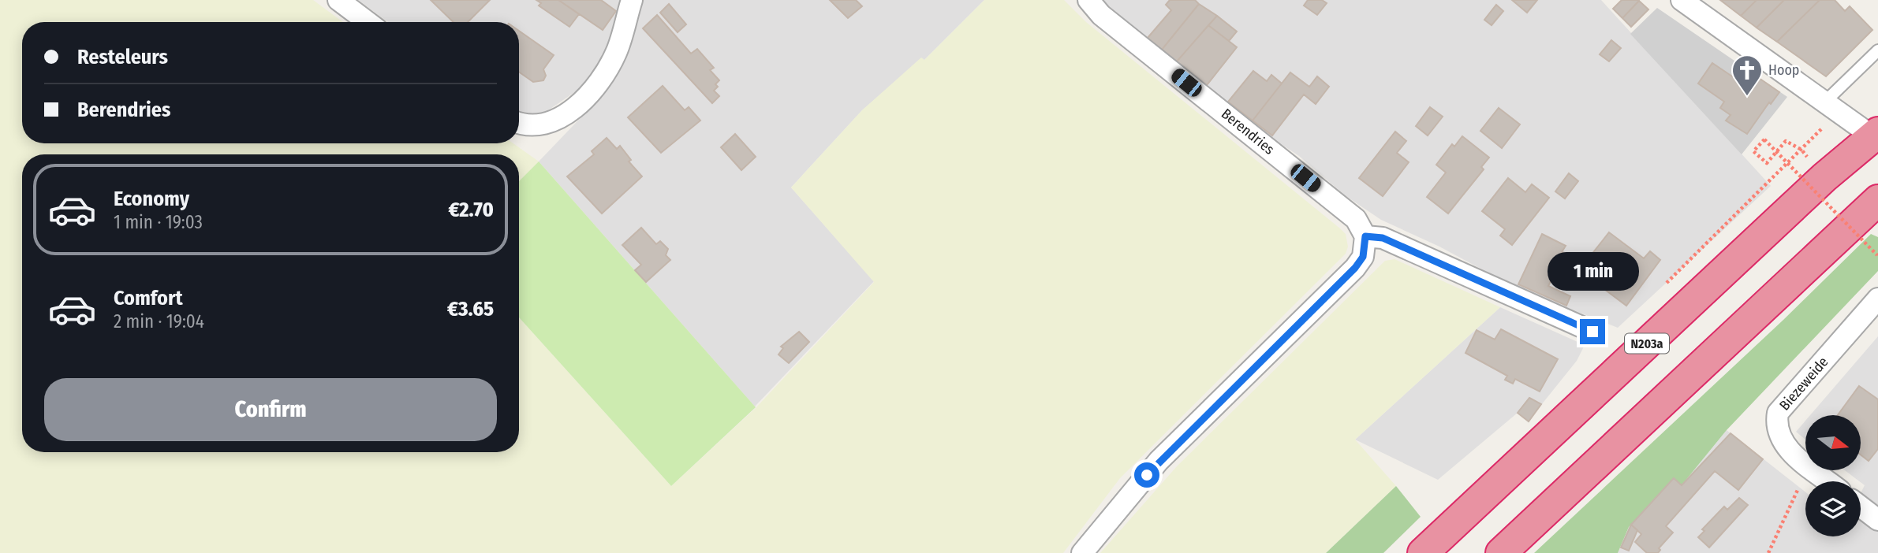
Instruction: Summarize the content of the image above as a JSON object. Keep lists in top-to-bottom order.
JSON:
{
  "streets": {
    "highway": ["N203a"],
    "street": ["Berendries", "Biezeweide"]
  },
  "places": {
    "church": ["Hoop"]
  },
  "north": "right",
  "page": {
    "banner": ["Resteleurs", "Berendries"],
    "list": [
      {
        "name": "Economy",
        "note": "1 min · 19:03",
        "value": "€2.70"
      },
      {
        "name": "Comfort",
        "note": "2 min · 19:04",
        "value": "€3.65"
      }
    ],
    "bubble": "1 min",
    "buttons": "Confirm"
  }
}
